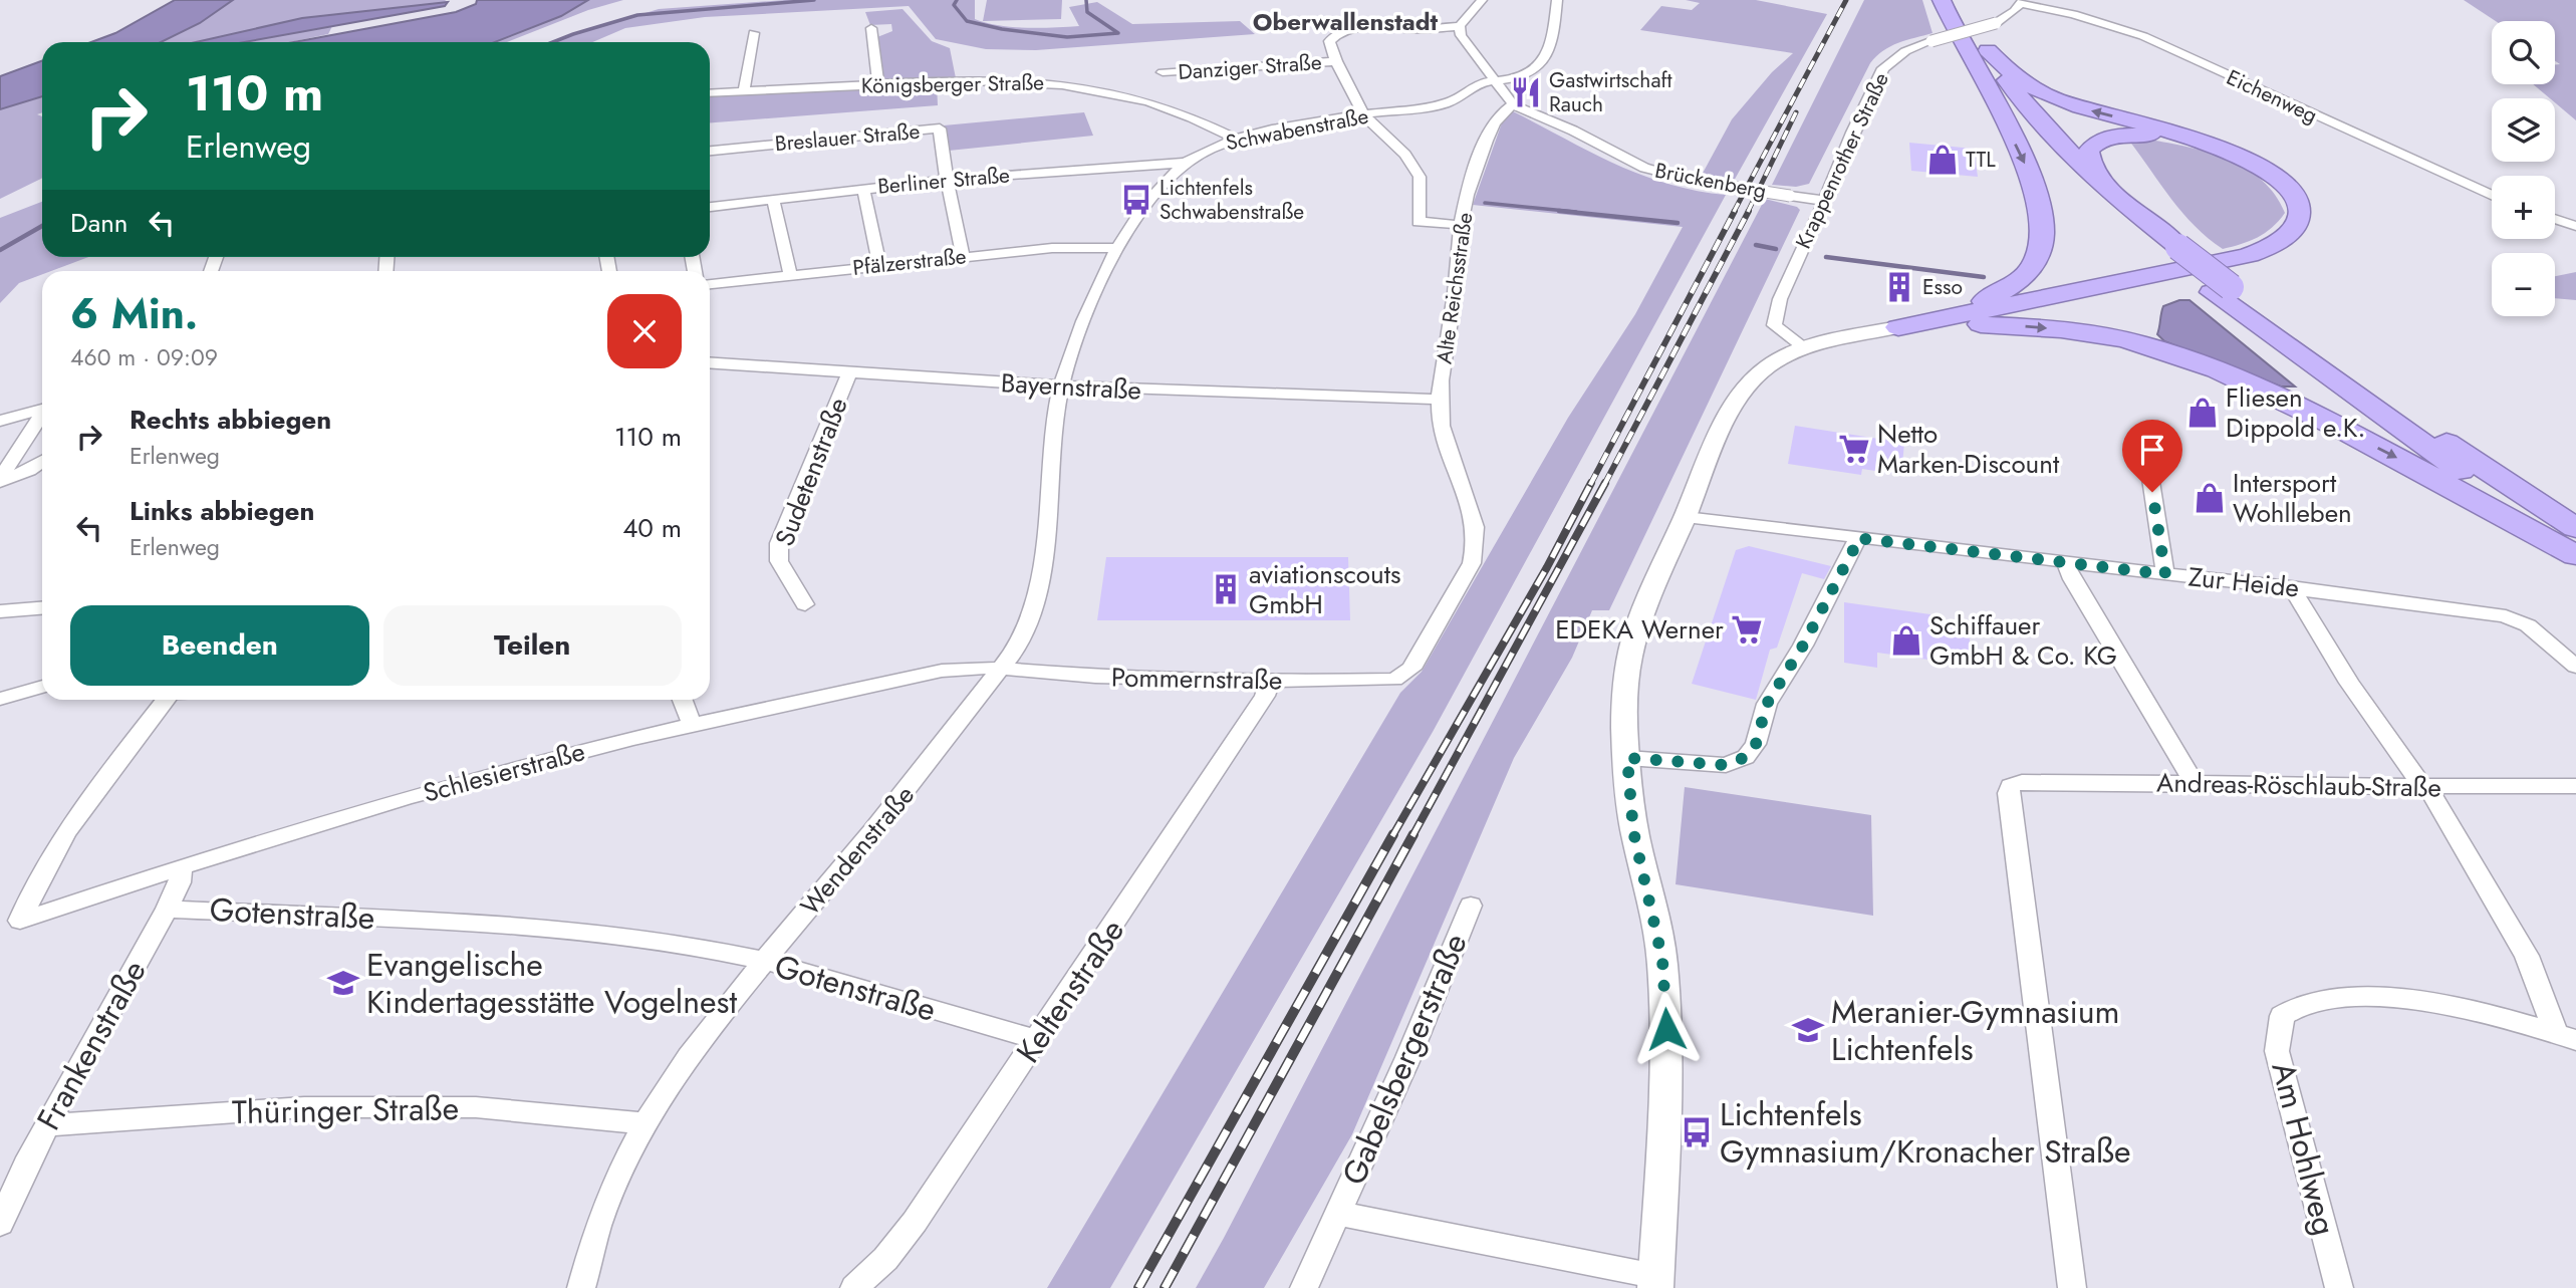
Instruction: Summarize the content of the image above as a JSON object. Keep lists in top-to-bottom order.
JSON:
{
  "streets": {
    "street": [
      "Danziger Straße",
      "Königsberger Straße",
      "Eichenweg",
      "Schwabenstraße",
      "Breslauer Straße",
      "Krappenrother Straße",
      "Berliner Straße",
      "Brückenberg",
      "Pfälzerstraße",
      "Alte Reichsstraße",
      "Bayernstraße",
      "Sudetenstraße",
      "Zur Heide",
      "Pommernstraße",
      "Schlesierstraße",
      "Andreas-Röschlaub-Straße",
      "Wendenstraße",
      "Gotenstraße",
      "Keltenstraße",
      "Frankenstraße",
      "Gabelsbergerstraße",
      "Thüringer Straße",
      "Am Hohlweg"
    ]
  },
  "crossings": [
    ["Königsberger Straße", "Schwabenstraße"],
    ["Eichenweg", "Krappenrother Straße"],
    ["Schwabenstraße", "Berliner Straße"],
    ["Schwabenstraße", "Pfälzerstraße"],
    ["Schwabenstraße", "Bayernstraße"],
    ["Schwabenstraße", "Wendenstraße"],
    ["Breslauer Straße", "Berliner Straße"],
    ["Krappenrother Straße", "Brückenberg"],
    ["Brückenberg", "Alte Reichsstraße"],
    ["Alte Reichsstraße", "Bayernstraße"],
    ["Alte Reichsstraße", "Pommernstraße"],
    ["Bayernstraße", "Sudetenstraße"],
    ["Bayernstraße", "Wendenstraße"],
    ["Pommernstraße", "Schlesierstraße"],
    ["Pommernstraße", "Wendenstraße"],
    ["Pommernstraße", "Keltenstraße"],
    ["Schlesierstraße", "Wendenstraße"],
    ["Schlesierstraße", "Frankenstraße"],
    ["Wendenstraße", "Gotenstraße"],
    ["Wendenstraße", "Thüringer Straße"],
    ["Gotenstraße", "Keltenstraße"],
    ["Gotenstraße", "Frankenstraße"],
    ["Frankenstraße", "Thüringer Straße"]
  ],
  "districts": ["Oberwallenstadt"],
  "places": {
    "restaurant": ["Gastwirtschaft Rauch"],
    "shop": [
      "TTL",
      "Fliesen Dippold e.K.",
      "Intersport Wohlleben",
      "Schiffauer GmbH & Co. KG"
    ],
    "bus stop": ["Lichtenfels Schwabenstraße", "Lichtenfels Gymnasium/Kronacher Straße"],
    "building": ["Esso", "aviationscouts GmbH"],
    "supermarket": ["Netto Marken-Discount", "EDEKA Werner"],
    "school or university": ["Evangelische Kindertagesstätte Vogelnest", "Meranier-Gymnasium Lichtenfels"]
  },
  "page": {
    "map_buttons": ["+", "−"],
    "turn": ["110 m", "Erlenweg"],
    "then": "Dann",
    "heading": ["6 Min.", "460 m · 09:09"],
    "list": [
      {
        "name": "Rechts abbiegen",
        "note": "Erlenweg",
        "value": "110 m"
      },
      {
        "name": "Links abbiegen",
        "note": "Erlenweg",
        "value": "40 m"
      }
    ],
    "buttons": ["Beenden", "Teilen"]
  }
}
